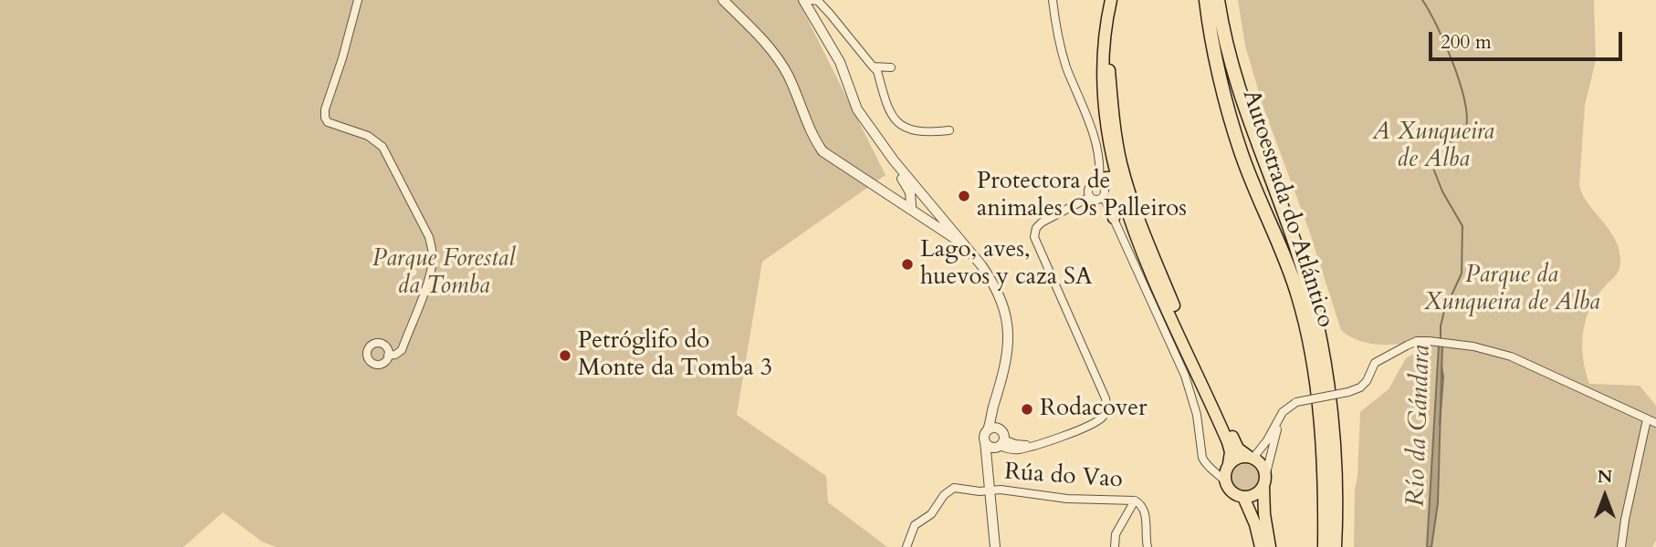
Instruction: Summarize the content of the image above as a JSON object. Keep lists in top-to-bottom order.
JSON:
{
  "streets": {
    "highway": ["Autoestrada do Atlántico"],
    "street": ["Rúa do Vao"]
  },
  "water": ["Río da Gándara"],
  "parks": ["A Xunqueira de Alba", "Parque Forestal da Tomba", "Parque da Xunqueira de Alba"],
  "places": [
    "Protectora de animales Os Palleiros",
    "Lago, aves, huevos y caza SA",
    "Petróglifo do Monte da Tomba 3",
    "Rodacover"
  ],
  "scale_bar": "200 m",
  "north": "top"
}
